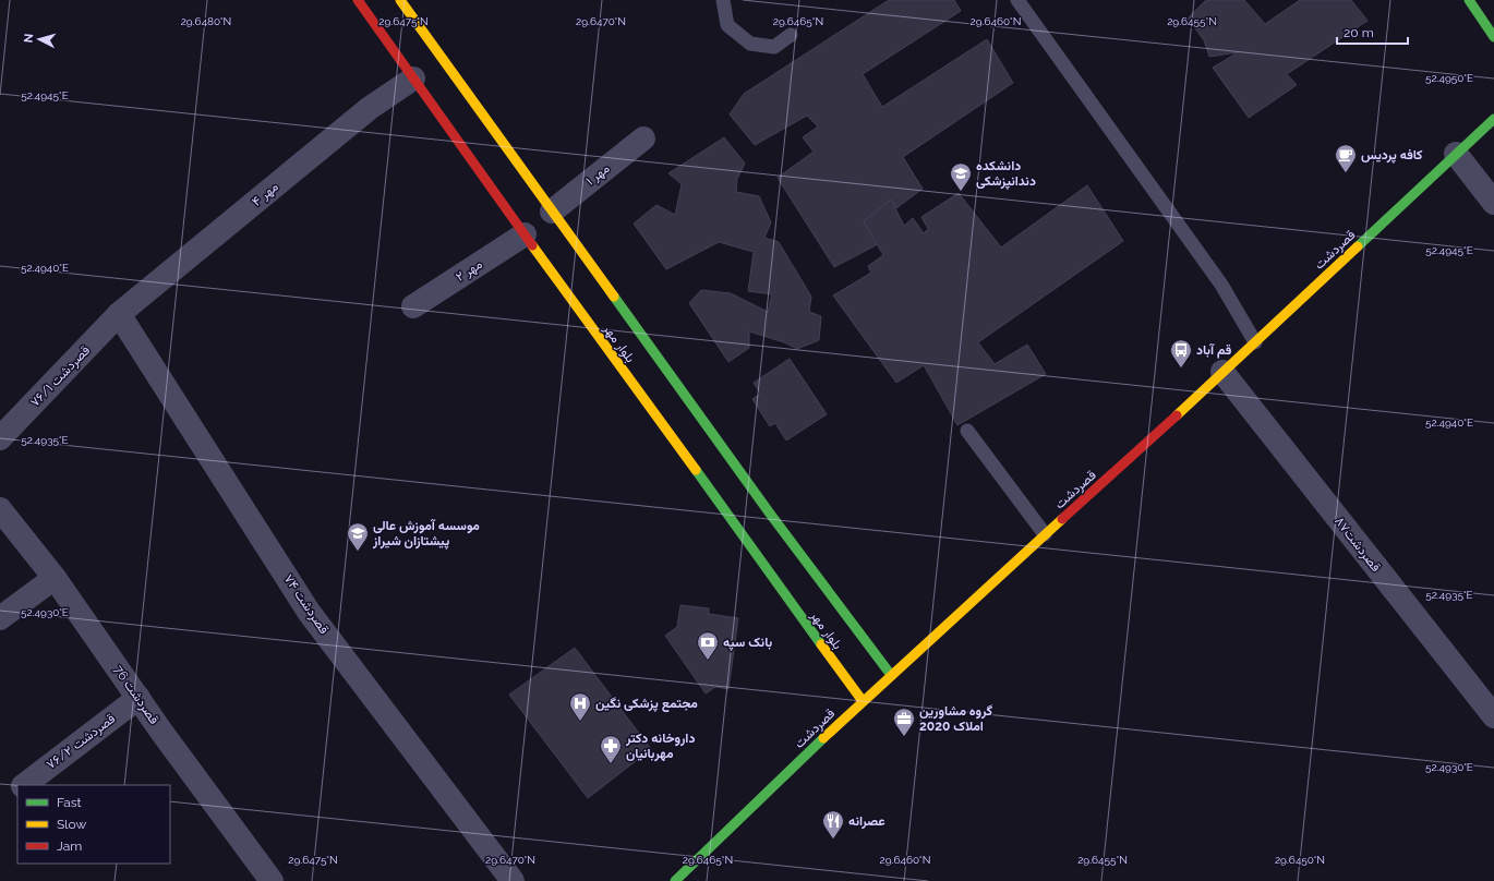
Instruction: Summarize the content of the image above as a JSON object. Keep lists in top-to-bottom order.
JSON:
{
  "streets": {
    "main road": ["قصردشت", "بلوار مهر"],
    "street": [
      "۱ مهر",
      "۴ مهر",
      "۲ مهر",
      "۷۶/۱ قصردشت",
      "قصردشت۸۷",
      "۷۴ قصردشت",
      "76 قصردشت",
      "۷۶/۲ قصردشت"
    ]
  },
  "crossings": [
    ["۱ مهر", "بلوار مهر"],
    ["۴ مهر", "بلوار مهر"],
    ["۴ مهر", "۷۶/۱ قصردشت"],
    ["۴ مهر", "۷۴ قصردشت"],
    ["قصردشت", "بلوار مهر"],
    ["قصردشت", "قصردشت۸۷"],
    ["۲ مهر", "بلوار مهر"],
    ["۷۶/۱ قصردشت", "۷۴ قصردشت"],
    ["76 قصردشت", "۷۶/۲ قصردشت"]
  ],
  "places": {
    "cafe": ["کافه پردیس"],
    "school or university": ["دانشکده دندانپزشکی", "موسسه آموزش عالی پیشتازان شیراز"],
    "bus stop": ["قم آباد"],
    "bank": ["بانک سپه"],
    "hospital": ["مجتمع پزشکی نگین"],
    "office": ["گروه مشاورین املاک 2020"],
    "pharmacy": ["داروخانه دکتر مهربانیان"],
    "restaurant": ["عصرانه"]
  },
  "legend": ["Fast", "Slow", "Jam"],
  "scale_bar": "20 m",
  "north": "left",
  "coordinates": [
    "29.6480°N",
    "29.6475°N",
    "29.6470°N",
    "29.6465°N",
    "29.6460°N",
    "29.6455°N",
    "52.4950°E",
    "52.4945°E",
    "52.4940°E",
    "52.4935°E",
    "52.4930°E",
    "29.6450°N"
  ]
}
